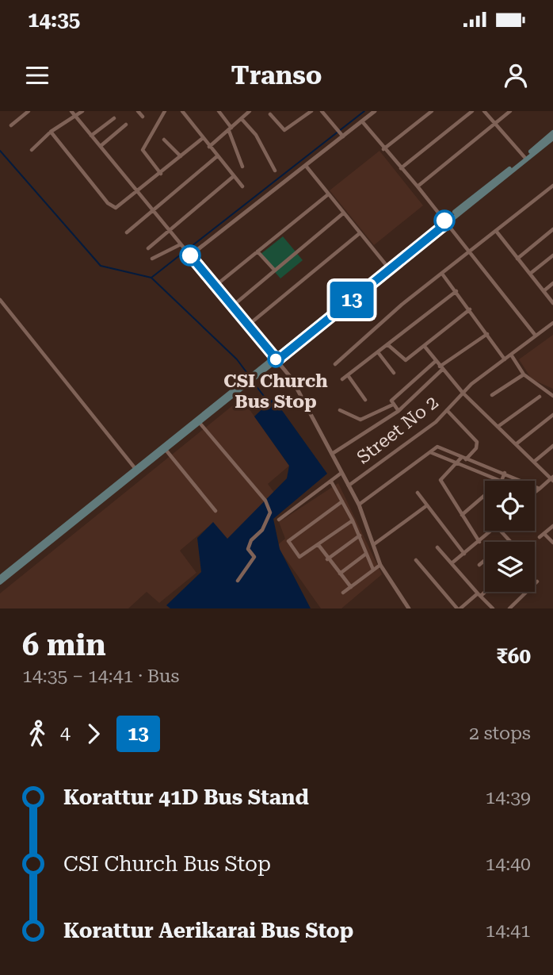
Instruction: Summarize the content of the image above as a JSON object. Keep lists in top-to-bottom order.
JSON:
{
  "streets": {
    "street": ["Street No 2"]
  },
  "places": ["CSI Church Bus Stop"],
  "lines": ["bus line 13"],
  "page": {
    "status": "14:35",
    "header": "Transo",
    "on_map": "13",
    "heading": ["6 min", "14:35 – 14:41 · Bus", "₹60"],
    "legs": ["4", "13", "2 stops"],
    "list": [
      {
        "name": "Korattur 41D Bus Stand",
        "value": "14:39"
      },
      {
        "name": "CSI Church Bus Stop",
        "value": "14:40"
      },
      {
        "name": "Korattur Aerikarai Bus Stop",
        "value": "14:41"
      }
    ]
  }
}
